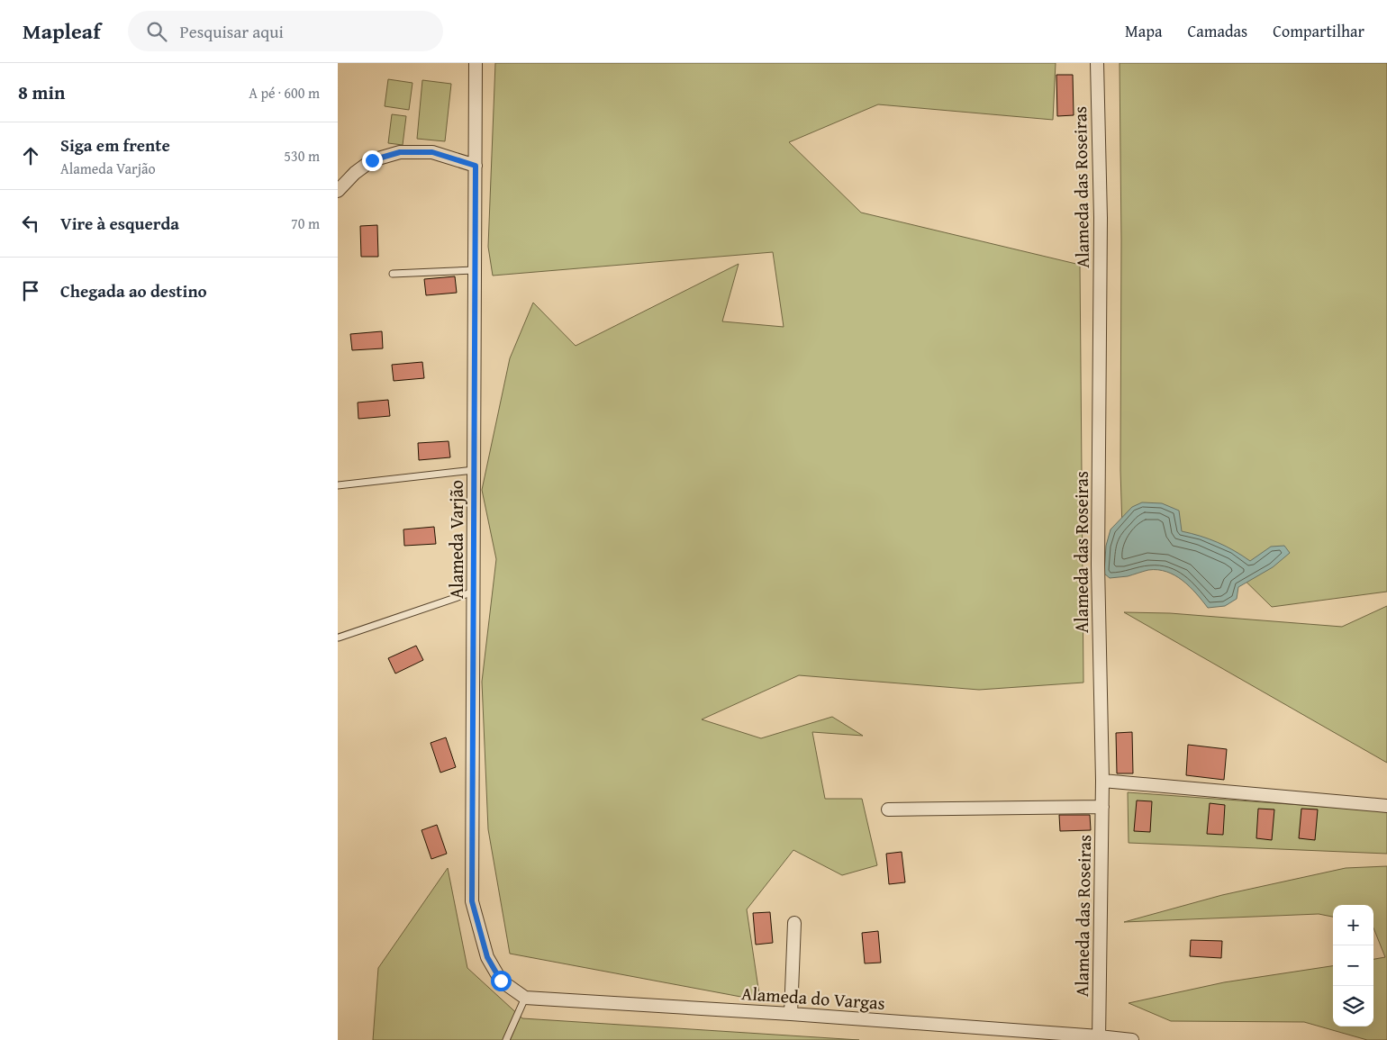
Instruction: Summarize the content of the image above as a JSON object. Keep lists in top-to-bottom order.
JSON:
{
  "streets": {
    "street": ["Alameda das Roseiras", "Alameda Varjão", "Alameda do Vargas"]
  },
  "crossings": [
    ["Alameda das Roseiras", "Alameda do Vargas"],
    ["Alameda Varjão", "Alameda do Vargas"]
  ],
  "page": {
    "header": "Mapleaf",
    "search": "Pesquisar aqui",
    "nav": ["Mapa", "Camadas", "Compartilhar"],
    "heading": ["8 min", "A pé · 600 m"],
    "list": [
      ["Siga em frente", "Alameda Varjão", "530 m"],
      ["Vire à esquerda", "70 m"],
      "Chegada ao destino"
    ],
    "map_buttons": ["+", "−"]
  }
}
